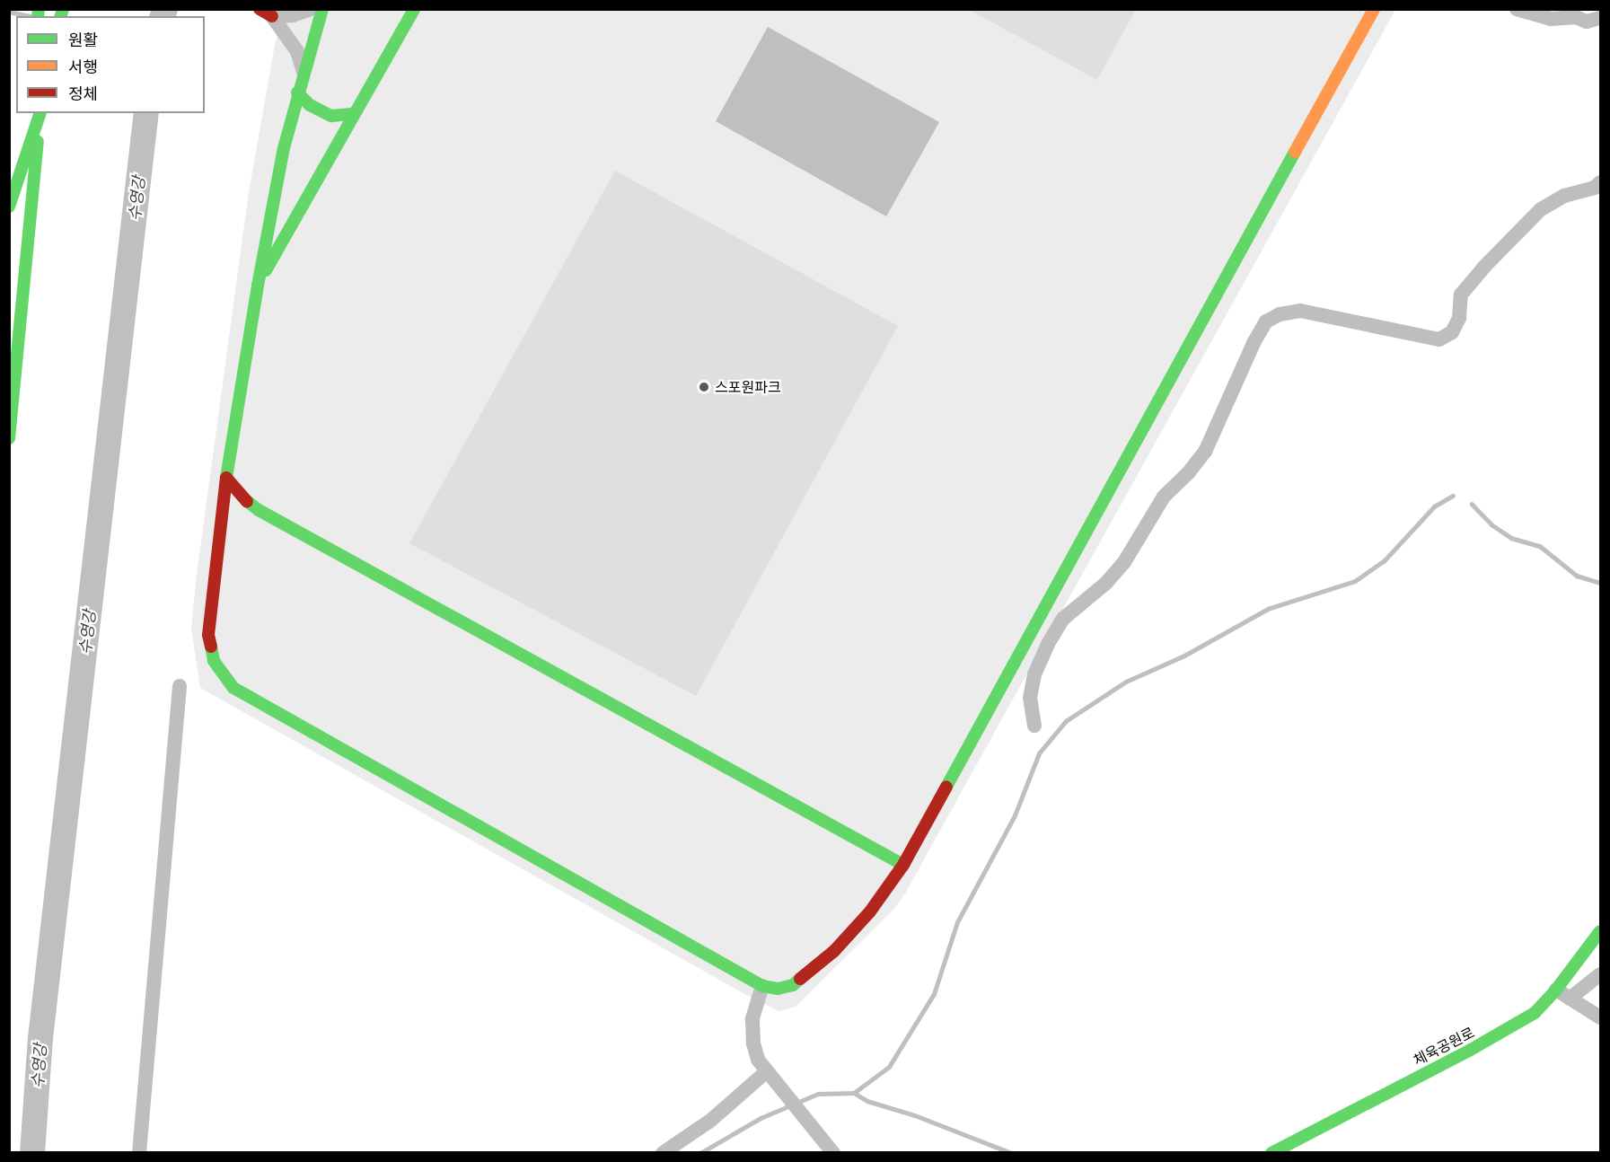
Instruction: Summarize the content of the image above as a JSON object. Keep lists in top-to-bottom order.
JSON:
{
  "streets": {
    "main road": ["체육공원로"]
  },
  "water": ["수영강"],
  "places": ["스포원파크"],
  "legend": ["원활", "서행", "정체"]
}
